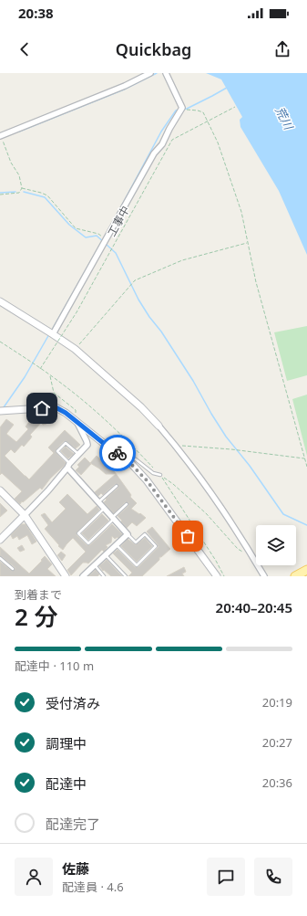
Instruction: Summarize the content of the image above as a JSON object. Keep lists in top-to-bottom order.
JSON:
{
  "streets": {
    "path": ["工事中"]
  },
  "water": ["荒川"],
  "page": {
    "status": "20:38",
    "header": "Quickbag",
    "heading": ["2 分", "到着まで", "20:40–20:45"],
    "panel": ["佐藤", "配達員 · 4.6"],
    "bar": "配達中 · 110 m",
    "list": [
      ["受付済み", "20:19"],
      ["調理中", "20:27"],
      ["配達中", "20:36"],
      "配達完了"
    ]
  }
}
